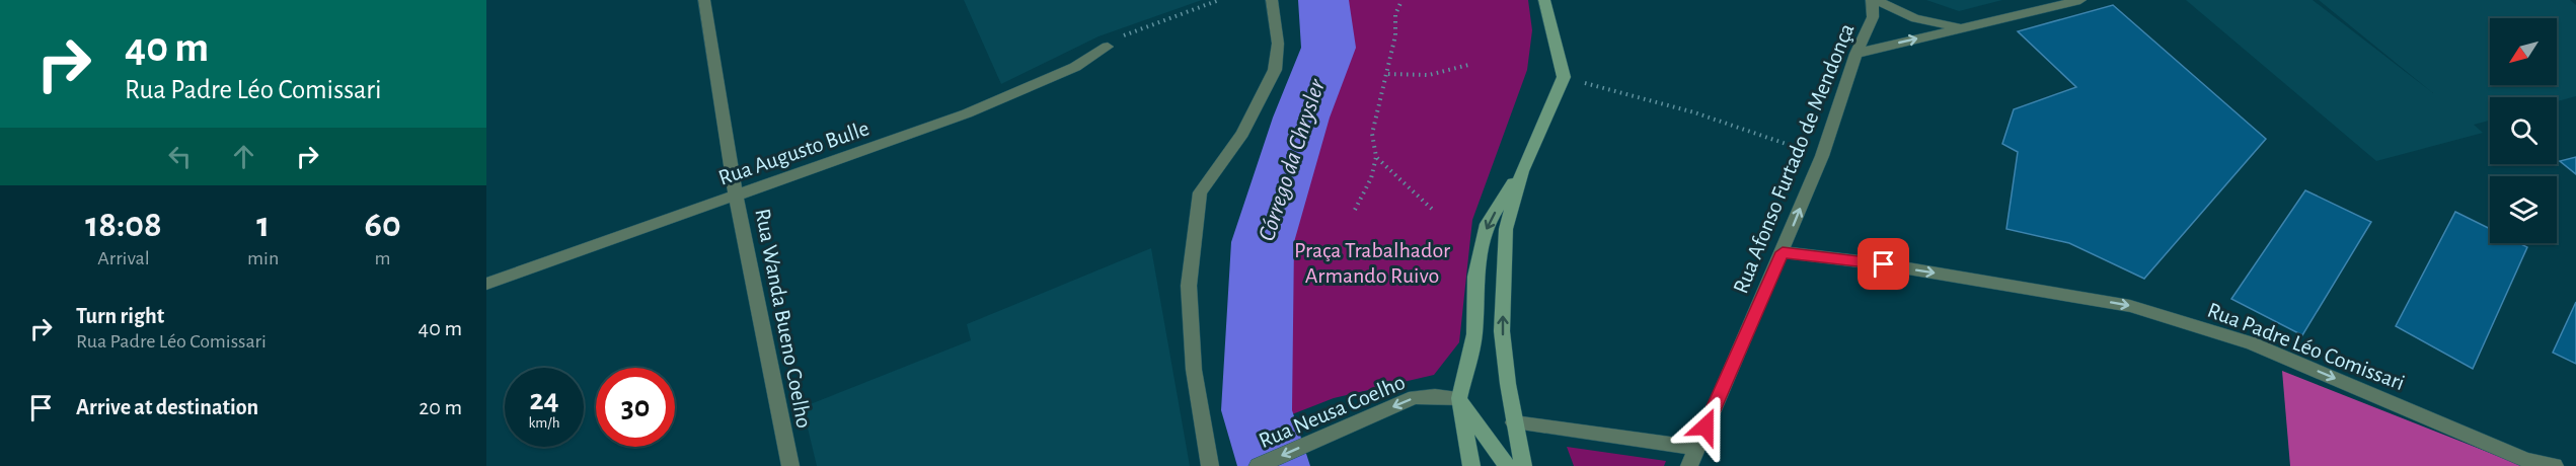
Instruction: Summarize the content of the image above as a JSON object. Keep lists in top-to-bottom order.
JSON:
{
  "streets": {
    "street": [
      "Rua Augusto Bulle",
      "Rua Afonso Furtado de Mendonça",
      "Rua Wanda Bueno Coelho",
      "Rua Padre Léo Comissari",
      "Rua Neusa Coelho"
    ]
  },
  "crossings": [
    ["Rua Augusto Bulle", "Rua Wanda Bueno Coelho"],
    ["Rua Afonso Furtado de Mendonça", "Rua Padre Léo Comissari"]
  ],
  "one_way": ["Rua Padre Léo Comissari", "Rua Neusa Coelho"],
  "water": ["Córrego da Chrysler"],
  "parks": ["Praça Trabalhador Armando Ruivo"],
  "north": "bottom left",
  "page": {
    "turn": ["40 m", "Rua Padre Léo Comissari"],
    "eta": [
      "18:08",
      "Arrival",
      "1",
      "min",
      "60",
      "m"
    ],
    "list": [
      {
        "name": "Turn right",
        "note": "Rua Padre Léo Comissari",
        "value": "40 m"
      },
      {
        "name": "Arrive at destination",
        "value": "20 m"
      }
    ],
    "speed": "24 km/h",
    "limit": "30"
  }
}
